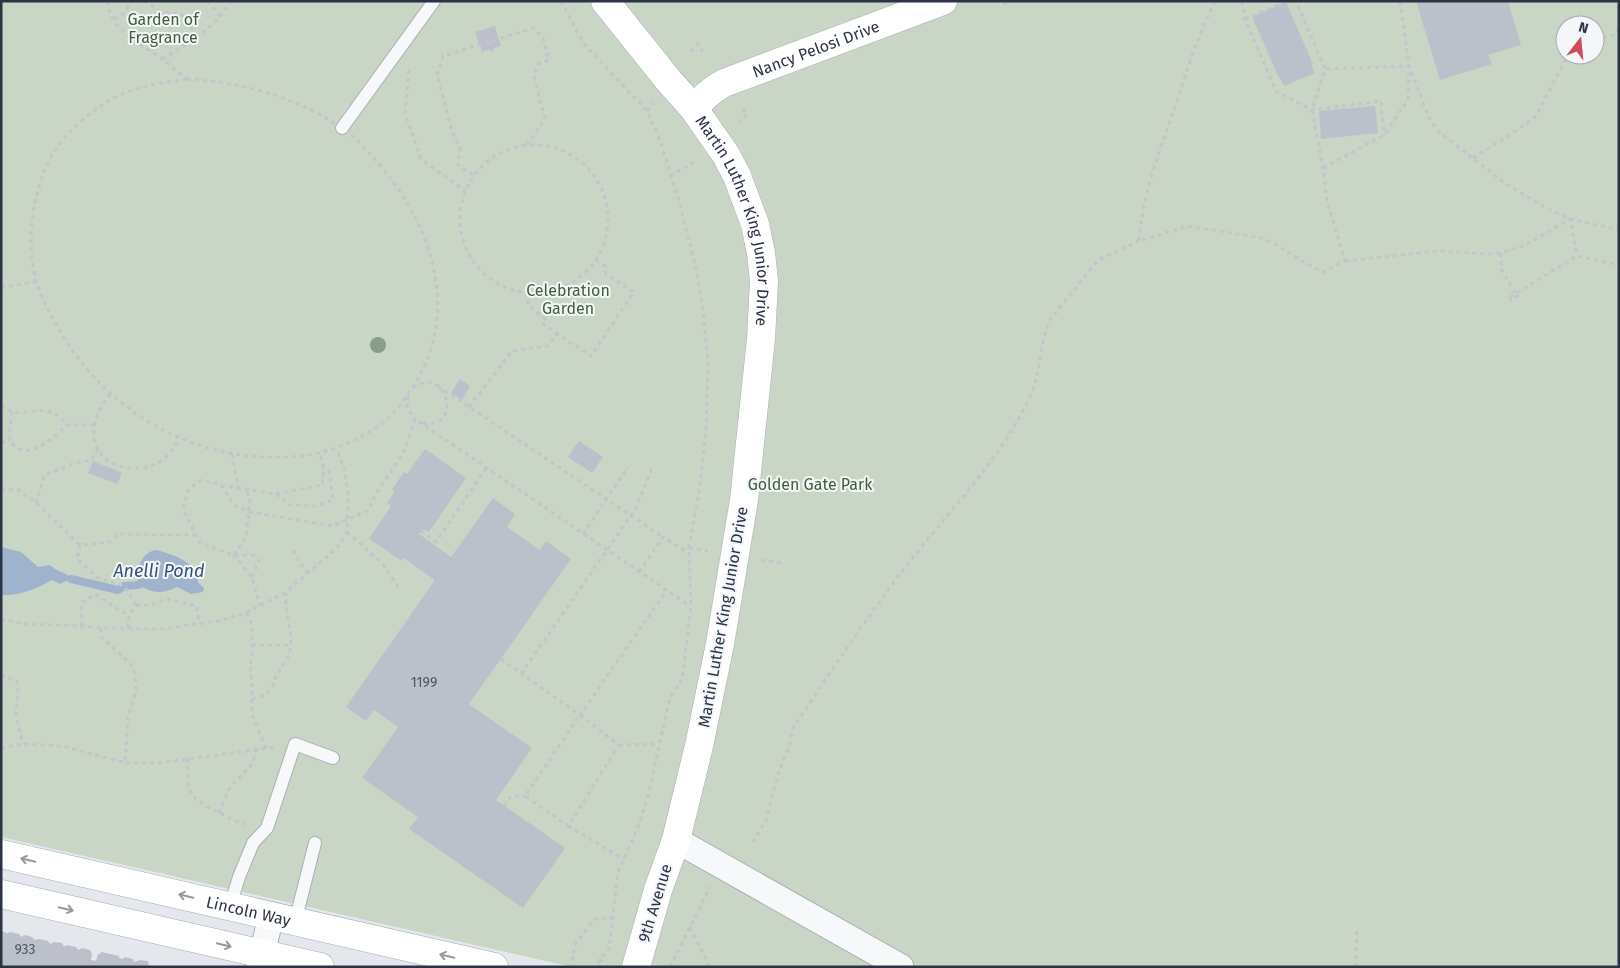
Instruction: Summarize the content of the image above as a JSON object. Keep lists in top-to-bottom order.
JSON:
{
  "streets": {
    "street": [
      "Nancy Pelosi Drive",
      "Martin Luther King Junior Drive",
      "9th Avenue",
      "Lincoln Way"
    ]
  },
  "crossings": [
    ["Nancy Pelosi Drive", "Martin Luther King Junior Drive"],
    ["Martin Luther King Junior Drive", "9th Avenue"]
  ],
  "water": ["Anelli Pond"],
  "parks": ["Garden of Fragrance", "Celebration Garden", "Golden Gate Park"],
  "house_numbers": ["1199", "933"],
  "north": "top"
}
